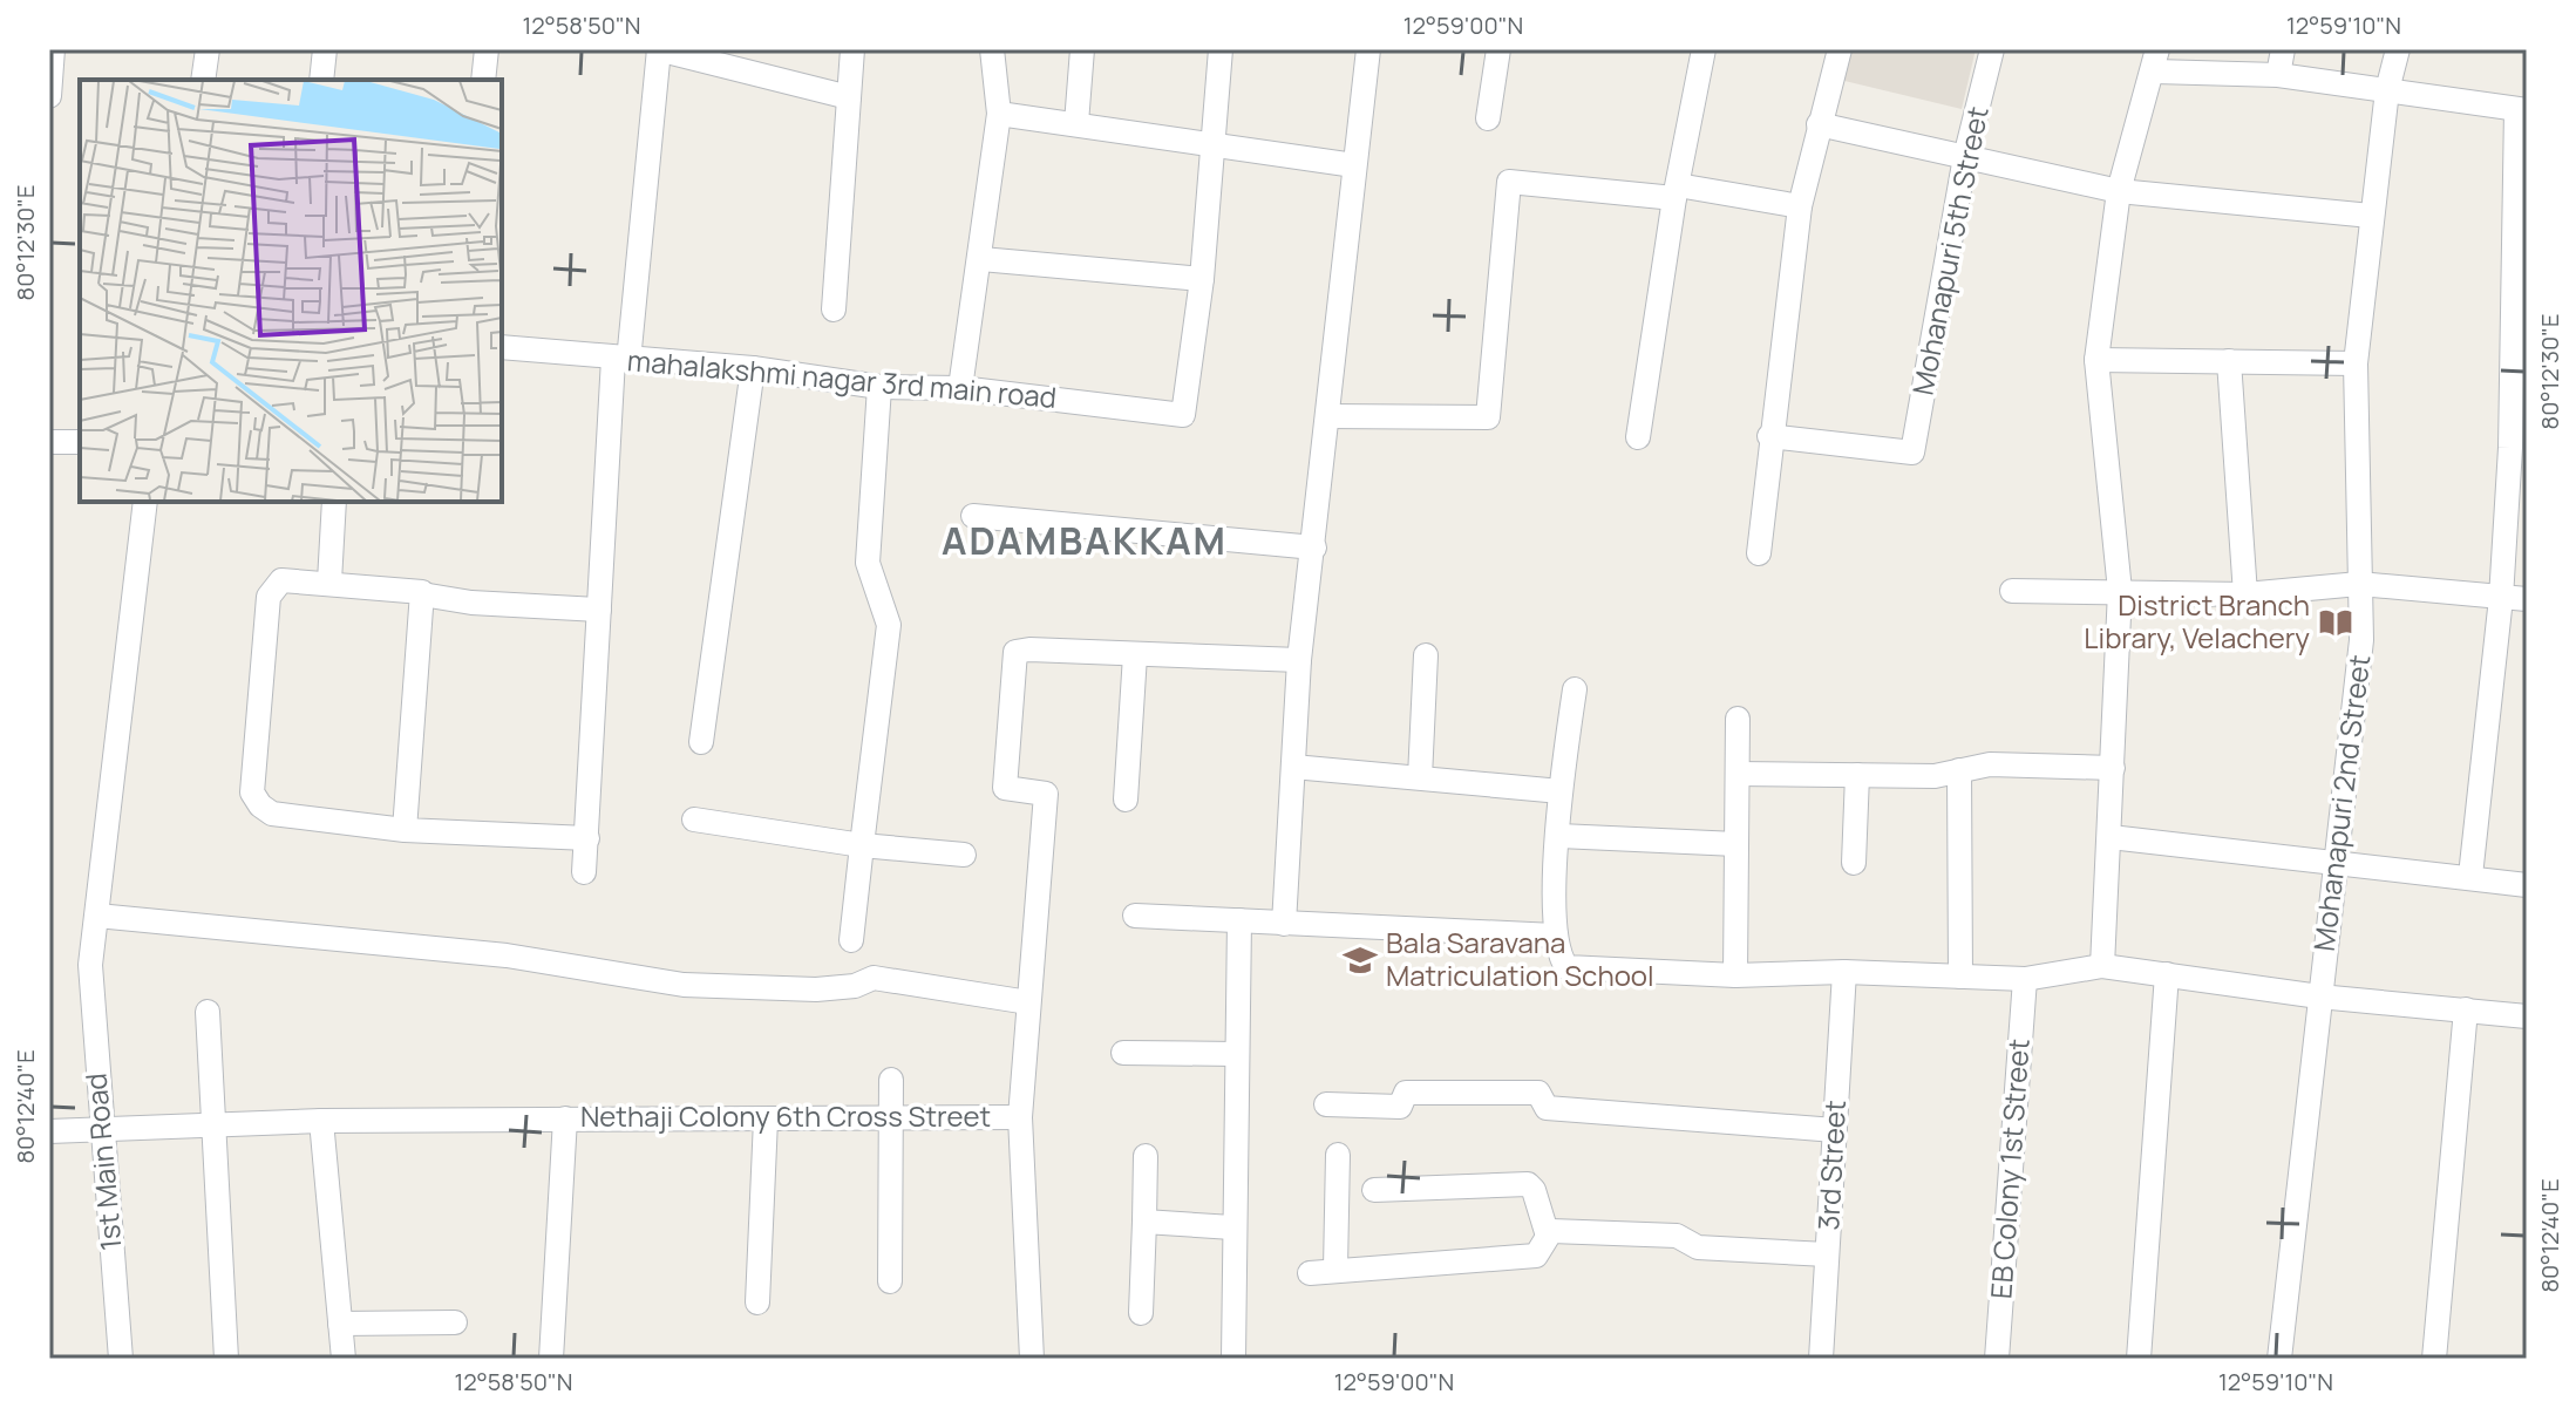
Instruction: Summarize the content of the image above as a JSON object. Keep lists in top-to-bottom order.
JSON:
{
  "streets": {
    "street": [
      "Mohanapuri 5th Street",
      "mahalakshmi nagar 3rd main road",
      "Mohanapuri 2nd Street",
      "Nethaji Colony 6th Cross Street",
      "1st Main Road",
      "3rd Street",
      "EB Colony 1st Street"
    ]
  },
  "crossings": [
    ["Nethaji Colony 6th Cross Street", "1st Main Road"]
  ],
  "districts": ["ADAMBAKKAM"],
  "places": {
    "library": ["District Branch Library, Velachery"],
    "school or university": ["Bala Saravana Matriculation School"]
  },
  "coordinates": [
    "12°58'50\"N",
    "12°59'00\"N",
    "12°59'10\"N",
    "80°12'30\"E",
    "80°12'40\"E"
  ]
}
